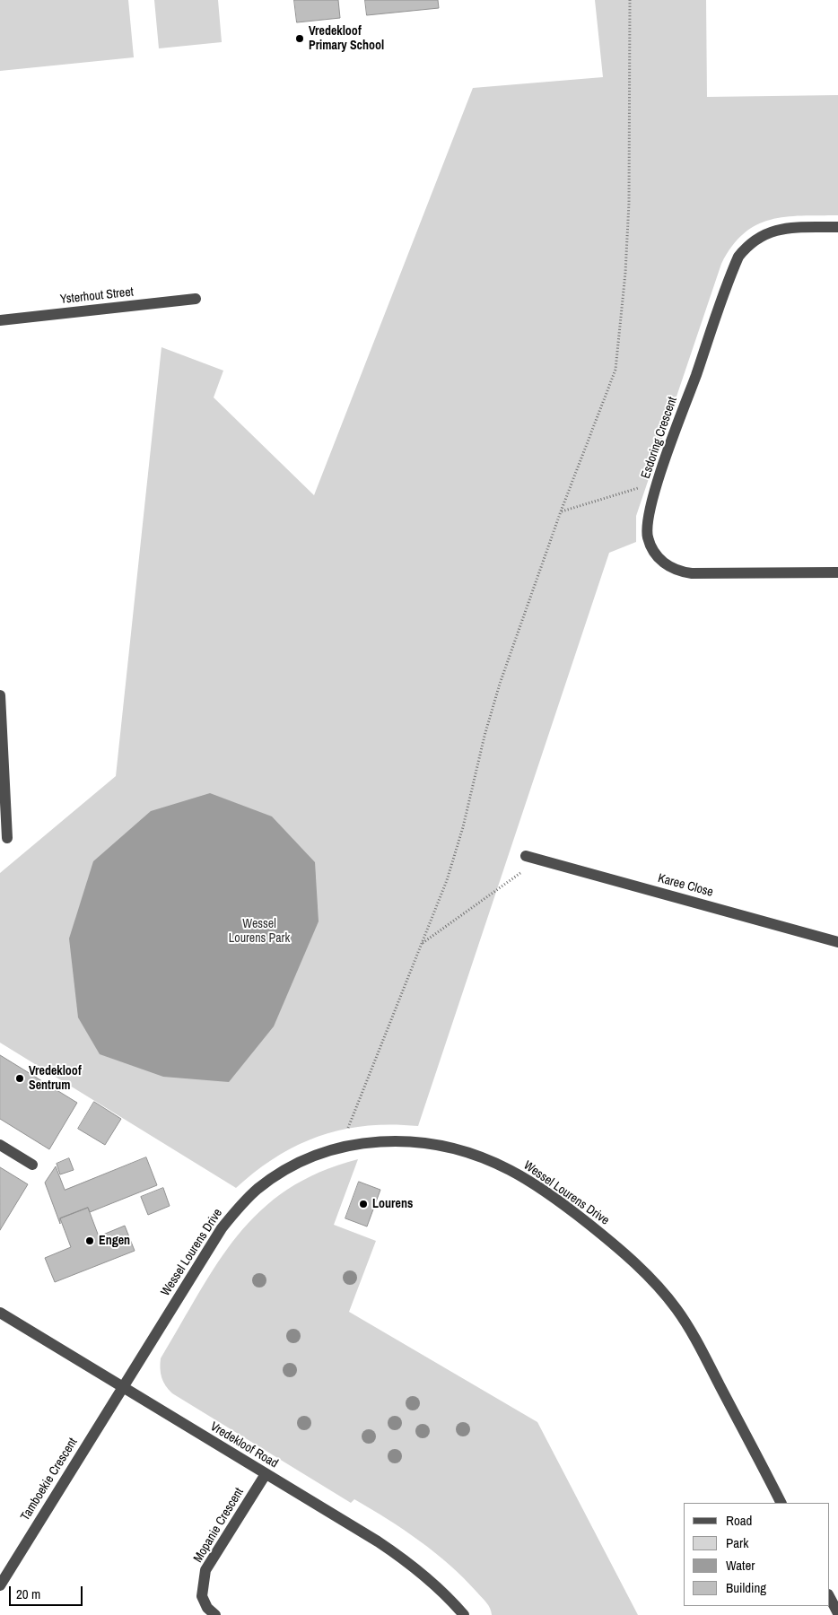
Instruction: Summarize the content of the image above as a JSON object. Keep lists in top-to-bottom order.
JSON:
{
  "streets": {
    "street": [
      "Ysterhout Street",
      "Esdoring Crescent",
      "Karee Close",
      "Wessel Lourens Drive",
      "Vredekloof Road",
      "Tamboekie Crescent",
      "Mopanie Crescent"
    ]
  },
  "crossings": [
    ["Wessel Lourens Drive", "Vredekloof Road"],
    ["Wessel Lourens Drive", "Tamboekie Crescent"],
    ["Vredekloof Road", "Tamboekie Crescent"],
    ["Vredekloof Road", "Mopanie Crescent"]
  ],
  "parks": ["Wessel Lourens Park"],
  "places": [
    "Vredekloof Primary School",
    "Vredekloof Sentrum",
    "Lourens",
    "Engen"
  ],
  "legend": [
    "Road",
    "Park",
    "Water",
    "Building"
  ],
  "scale_bar": "20 m"
}
